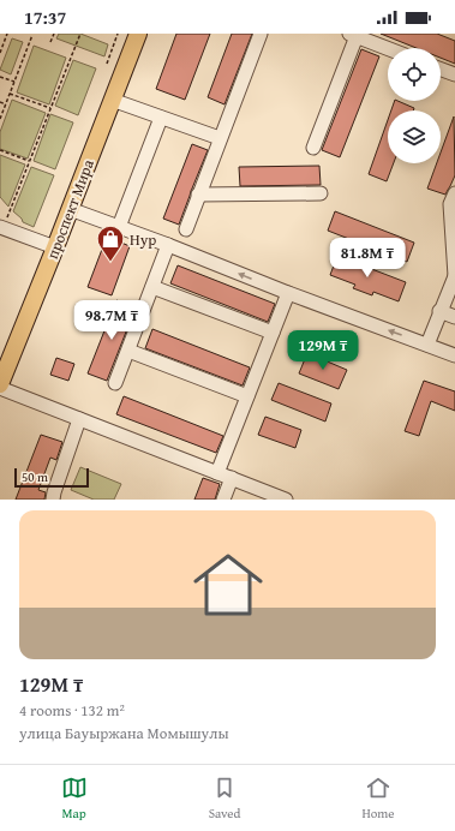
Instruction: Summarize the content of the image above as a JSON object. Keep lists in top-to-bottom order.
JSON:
{
  "streets": {
    "main road": ["проспект Мира"]
  },
  "places": {
    "shop": ["Нур"]
  },
  "scale_bar": "50 m",
  "page": {
    "status": "17:37",
    "price": ["81.8M ₸", "98.7M ₸", "129M ₸"],
    "scale": "50 m",
    "list": [
      {
        "name": "129M ₸",
        "note": "4 rooms · 132 m² · улица Бауыржана Момышулы"
      }
    ],
    "tabs": ["Map", "Saved", "Home"]
  }
}
